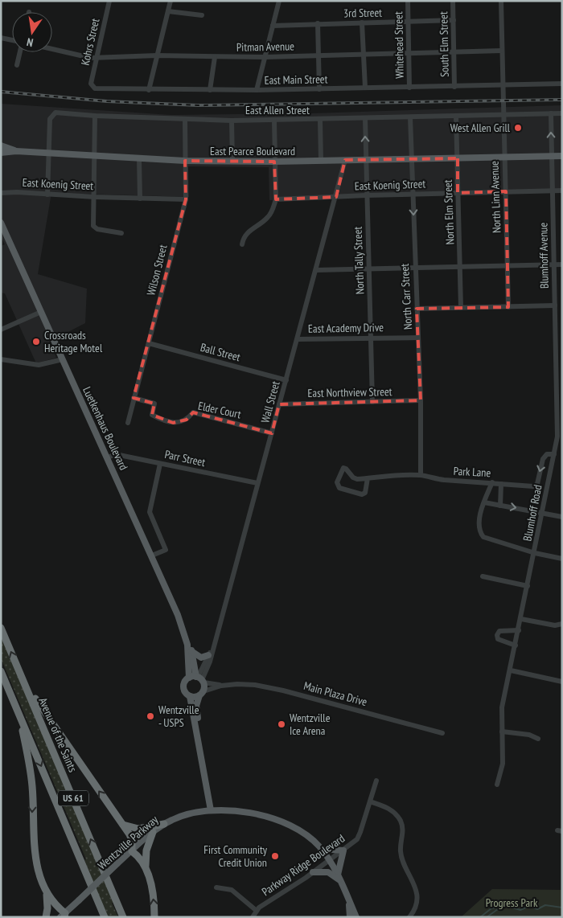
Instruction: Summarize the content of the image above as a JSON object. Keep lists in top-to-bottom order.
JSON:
{
  "streets": {
    "highway": ["Avenue of the Saints", "US 61"],
    "main road": ["East Pearce Boulevard", "Luetkenhaus Boulevard", "Wentzville Parkway"],
    "street": [
      "3rd Street",
      "Kohrs Street",
      "South Elm Street",
      "Whitehead Street",
      "Pitman Avenue",
      "East Main Street",
      "East Allen Street",
      "East Koenig Street",
      "North Linn Avenue",
      "North Elm Street",
      "Blumhoff Avenue",
      "North Tally Street",
      "Wilson Street",
      "North Carr Street",
      "East Academy Drive",
      "Ball Street",
      "East Northview Street",
      "Wall Street",
      "Elder Court",
      "Parr Street",
      "Park Lane",
      "Blumhoff Road",
      "Main Plaza Drive",
      "Parkway Ridge Boulevard"
    ]
  },
  "crossings": [
    ["3rd Street", "South Elm Street"],
    ["3rd Street", "Whitehead Street"],
    ["Kohrs Street", "Pitman Avenue"],
    ["Kohrs Street", "East Main Street"],
    ["South Elm Street", "Pitman Avenue"],
    ["South Elm Street", "East Main Street"],
    ["Whitehead Street", "Pitman Avenue"],
    ["Whitehead Street", "East Main Street"],
    ["Pitman Avenue", "North Linn Avenue"],
    ["East Main Street", "North Linn Avenue"],
    ["East Allen Street", "East Pearce Boulevard"],
    ["East Allen Street", "North Linn Avenue"],
    ["East Allen Street", "North Elm Street"],
    ["East Allen Street", "Blumhoff Avenue"],
    ["East Allen Street", "North Tally Street"],
    ["East Allen Street", "Wilson Street"],
    ["East Allen Street", "North Carr Street"],
    ["East Pearce Boulevard", "North Linn Avenue"],
    ["East Pearce Boulevard", "North Elm Street"],
    ["East Pearce Boulevard", "Blumhoff Avenue"],
    ["East Pearce Boulevard", "North Tally Street"],
    ["East Pearce Boulevard", "Wilson Street"],
    ["East Pearce Boulevard", "North Carr Street"],
    ["East Pearce Boulevard", "Wall Street"],
    ["East Koenig Street", "North Linn Avenue"],
    ["East Koenig Street", "North Elm Street"],
    ["East Koenig Street", "Blumhoff Avenue"],
    ["East Koenig Street", "North Tally Street"],
    ["East Koenig Street", "Wilson Street"],
    ["East Koenig Street", "North Carr Street"],
    ["East Koenig Street", "Wall Street"],
    ["Blumhoff Avenue", "Blumhoff Road"],
    ["North Tally Street", "East Academy Drive"],
    ["North Tally Street", "East Northview Street"],
    ["Wilson Street", "Ball Street"],
    ["Wilson Street", "Elder Court"],
    ["North Carr Street", "East Academy Drive"],
    ["North Carr Street", "East Northview Street"],
    ["North Carr Street", "Park Lane"],
    ["East Academy Drive", "Wall Street"],
    ["Ball Street", "Wall Street"],
    ["East Northview Street", "Wall Street"],
    ["Wall Street", "Elder Court"],
    ["Wall Street", "Luetkenhaus Boulevard"],
    ["Wall Street", "Parr Street"],
    ["Wall Street", "Main Plaza Drive"],
    ["Luetkenhaus Boulevard", "Parr Street"],
    ["Luetkenhaus Boulevard", "Main Plaza Drive"],
    ["Park Lane", "Blumhoff Road"],
    ["Wentzville Parkway", "Parkway Ridge Boulevard"]
  ],
  "parks": ["Progress Park"],
  "places": [
    "West Allen Grill",
    "Crossroads Heritage Motel",
    "Wentzville - USPS",
    "Wentzville Ice Arena",
    "First Community Credit Union"
  ],
  "north": "bottom"
}
